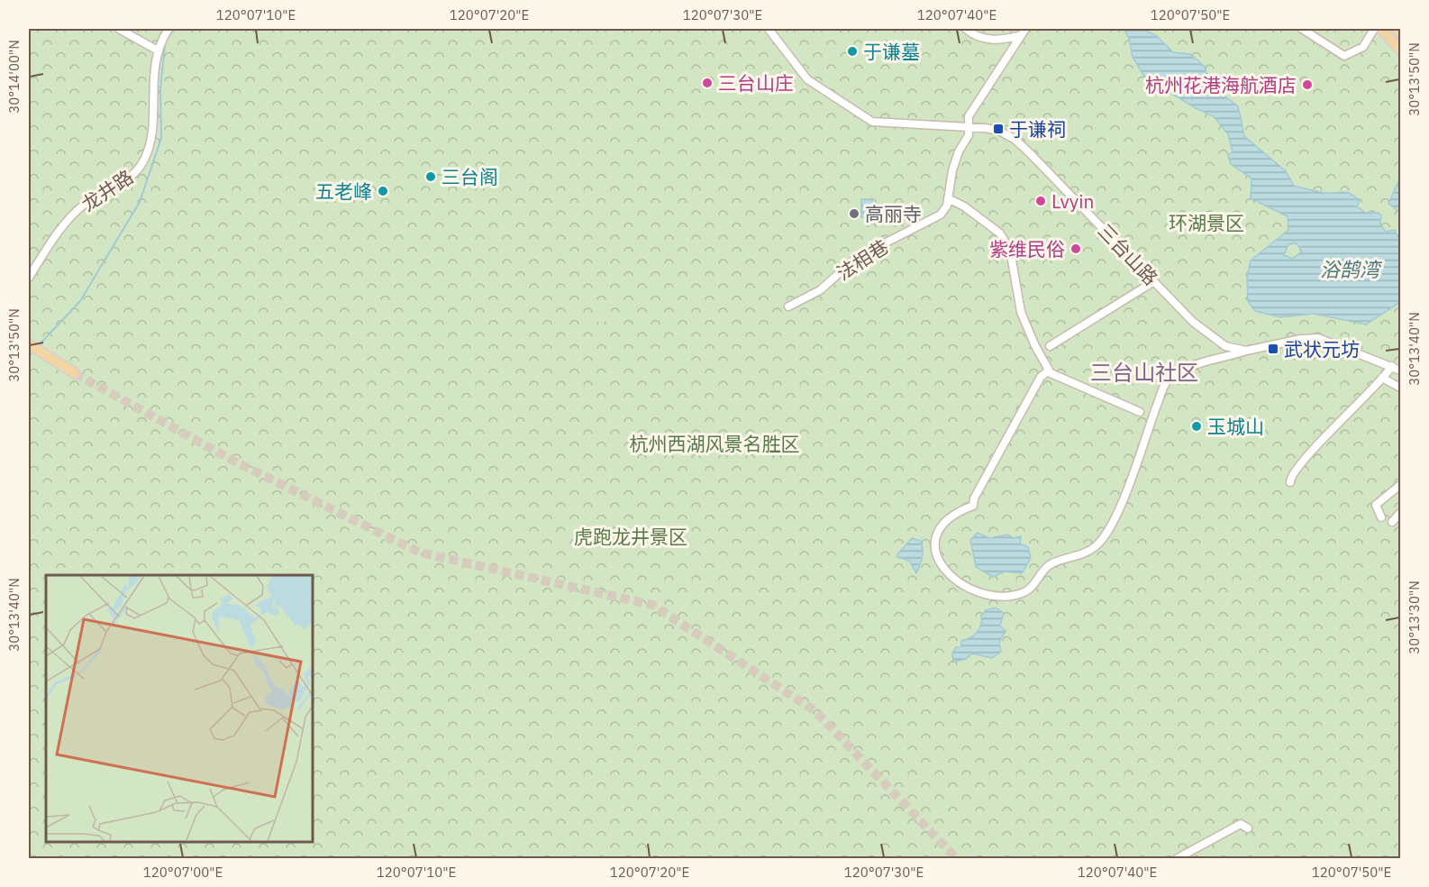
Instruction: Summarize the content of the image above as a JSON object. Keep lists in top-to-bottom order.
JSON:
{
  "streets": {
    "street": ["龙井路", "三台山路", "法相巷"]
  },
  "crossings": [
    ["三台山路", "法相巷"]
  ],
  "districts": ["三台山社区"],
  "water": ["浴鹄湾"],
  "parks": ["环湖景区", "杭州西湖风景名胜区", "虎跑龙井景区"],
  "places": {
    "other": [
      "于谦墓",
      "三台山庄",
      "杭州花港海航酒店",
      "三台阁",
      "五老峰",
      "Lvyin",
      "高丽寺",
      "紫维民俗",
      "玉城山"
    ],
    "transit": ["于谦祠", "武状元坊"]
  },
  "coordinates": [
    "120°07'10\"E",
    "120°07'20\"E",
    "120°07'30\"E",
    "120°07'40\"E",
    "120°07'50\"E",
    "30°14'00\"N",
    "30°13'50\"N",
    "30°13'40\"N",
    "30°13'30\"N",
    "120°07'00\"E"
  ]
}
